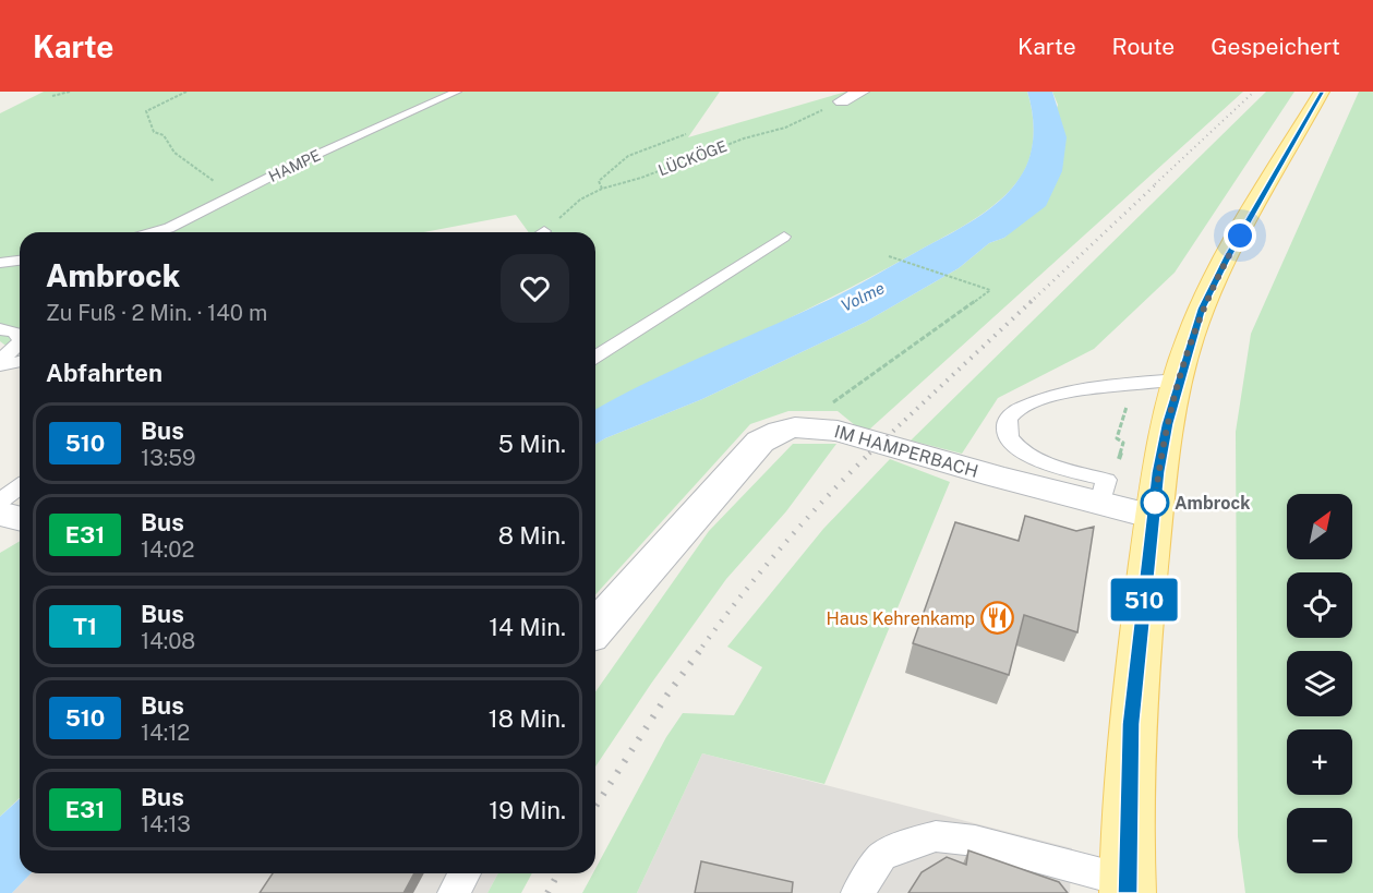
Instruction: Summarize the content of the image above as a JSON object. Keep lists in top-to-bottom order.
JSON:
{
  "streets": {
    "street": ["IM HAMPERBACH"],
    "lane": ["HAMPE"],
    "path": ["LÜCKÖGE"]
  },
  "water": ["Volme"],
  "places": {
    "other": ["Ambrock"],
    "restaurant": ["Haus Kehrenkamp"]
  },
  "lines": ["bus line 510"],
  "north": "top right",
  "page": {
    "header": "Karte",
    "nav": ["Karte", "Route", "Gespeichert"],
    "on_map": "510",
    "heading": [
      ["Ambrock", "Zu Fuß · 2 Min. · 140 m"],
      "Abfahrten"
    ],
    "list": [
      {
        "mark": "510",
        "name": "Bus",
        "note": "13:59",
        "value": "5 Min."
      },
      {
        "mark": "E31",
        "name": "Bus",
        "note": "14:02",
        "value": "8 Min."
      },
      {
        "mark": "T1",
        "name": "Bus",
        "note": "14:08",
        "value": "14 Min."
      },
      {
        "mark": "510",
        "name": "Bus",
        "note": "14:12",
        "value": "18 Min."
      },
      {
        "mark": "E31",
        "name": "Bus",
        "note": "14:13",
        "value": "19 Min."
      }
    ],
    "map_buttons": ["+", "−"]
  }
}
